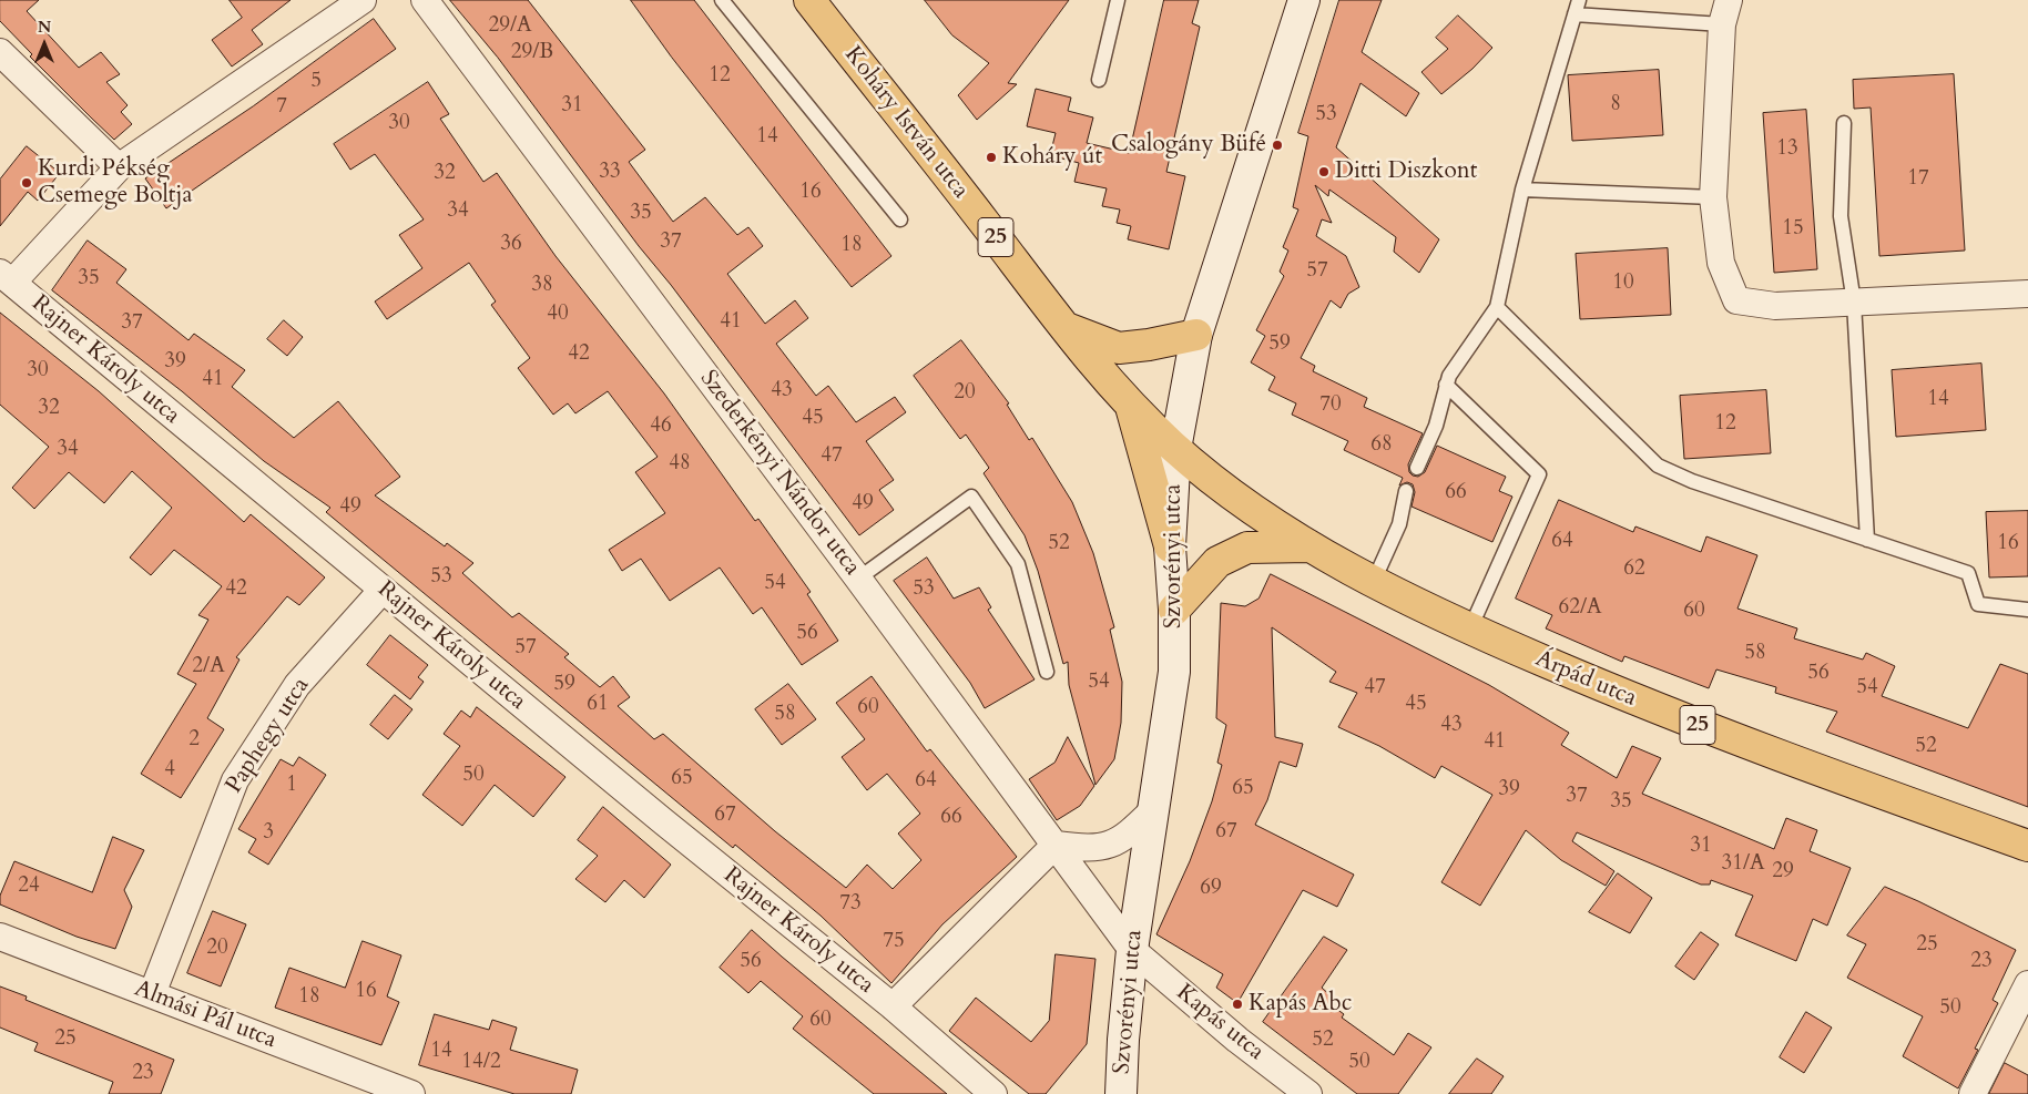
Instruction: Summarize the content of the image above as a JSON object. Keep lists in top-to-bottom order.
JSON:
{
  "streets": {
    "main road": [
      "Koháry István utca",
      "25",
      "Szvorényi utca",
      "Árpád utca"
    ],
    "street": [
      "Rajner Károly utca",
      "Szederkényi Nándor utca",
      "Paphegy utca",
      "Almási Pál utca",
      "Kapás utca"
    ]
  },
  "crossings": [
    ["Koháry István utca", "Szvorényi utca"],
    ["Koháry István utca", "Árpád utca"],
    ["Rajner Károly utca", "Szederkényi Nándor utca"],
    ["Rajner Károly utca", "Paphegy utca"],
    ["Szederkényi Nándor utca", "Szvorényi utca"],
    ["Szederkényi Nándor utca", "Kapás utca"],
    ["Szvorényi utca", "Árpád utca"],
    ["Szvorényi utca", "Kapás utca"],
    ["Paphegy utca", "Almási Pál utca"]
  ],
  "places": [
    "Csalogány Büfé",
    "Koháry út",
    "Ditti Diszkont",
    "Kurdi Pékség Csemege Boltja",
    "Kapás Abc"
  ],
  "house_numbers": [
    "29/A",
    "29/B",
    "12",
    "5",
    "8",
    "31",
    "7",
    "53",
    "30",
    "14",
    "13",
    "33",
    "32",
    "17",
    "16",
    "34",
    "35",
    "15",
    "37",
    "36",
    "18",
    "57",
    "35",
    "10",
    "38",
    "40",
    "41",
    "37",
    "59",
    "42",
    "39",
    "30",
    "41",
    "43",
    "20",
    "14",
    "70",
    "32",
    "45",
    "12",
    "46",
    "68",
    "34",
    "47",
    "48",
    "66",
    "49",
    "49",
    "64",
    "52",
    "16",
    "62",
    "53",
    "54",
    "42",
    "53",
    "62/A",
    "60",
    "56",
    "57",
    "58",
    "2/A",
    "56",
    "54",
    "59",
    "47",
    "54",
    "61",
    "45",
    "60",
    "58",
    "43",
    "2",
    "41",
    "52",
    "4",
    "50",
    "65",
    "64",
    "1",
    "65",
    "39",
    "37",
    "35",
    "67",
    "66",
    "67",
    "3",
    "31",
    "31/A",
    "29",
    "24",
    "69",
    "73",
    "75",
    "25",
    "20",
    "56",
    "23",
    "16",
    "18",
    "50",
    "60",
    "25",
    "52",
    "14",
    "14/2",
    "50",
    "23"
  ],
  "north": "top"
}
